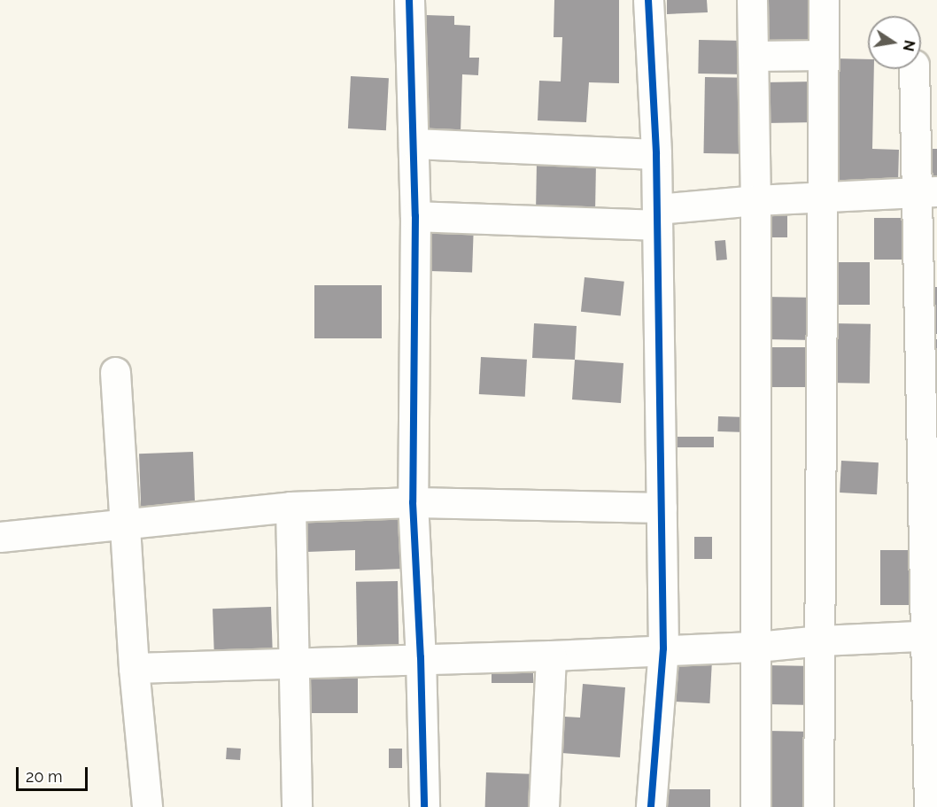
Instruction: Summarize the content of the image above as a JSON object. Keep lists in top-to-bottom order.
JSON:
{
  "scale_bar": "20 m",
  "north": "right"
}
